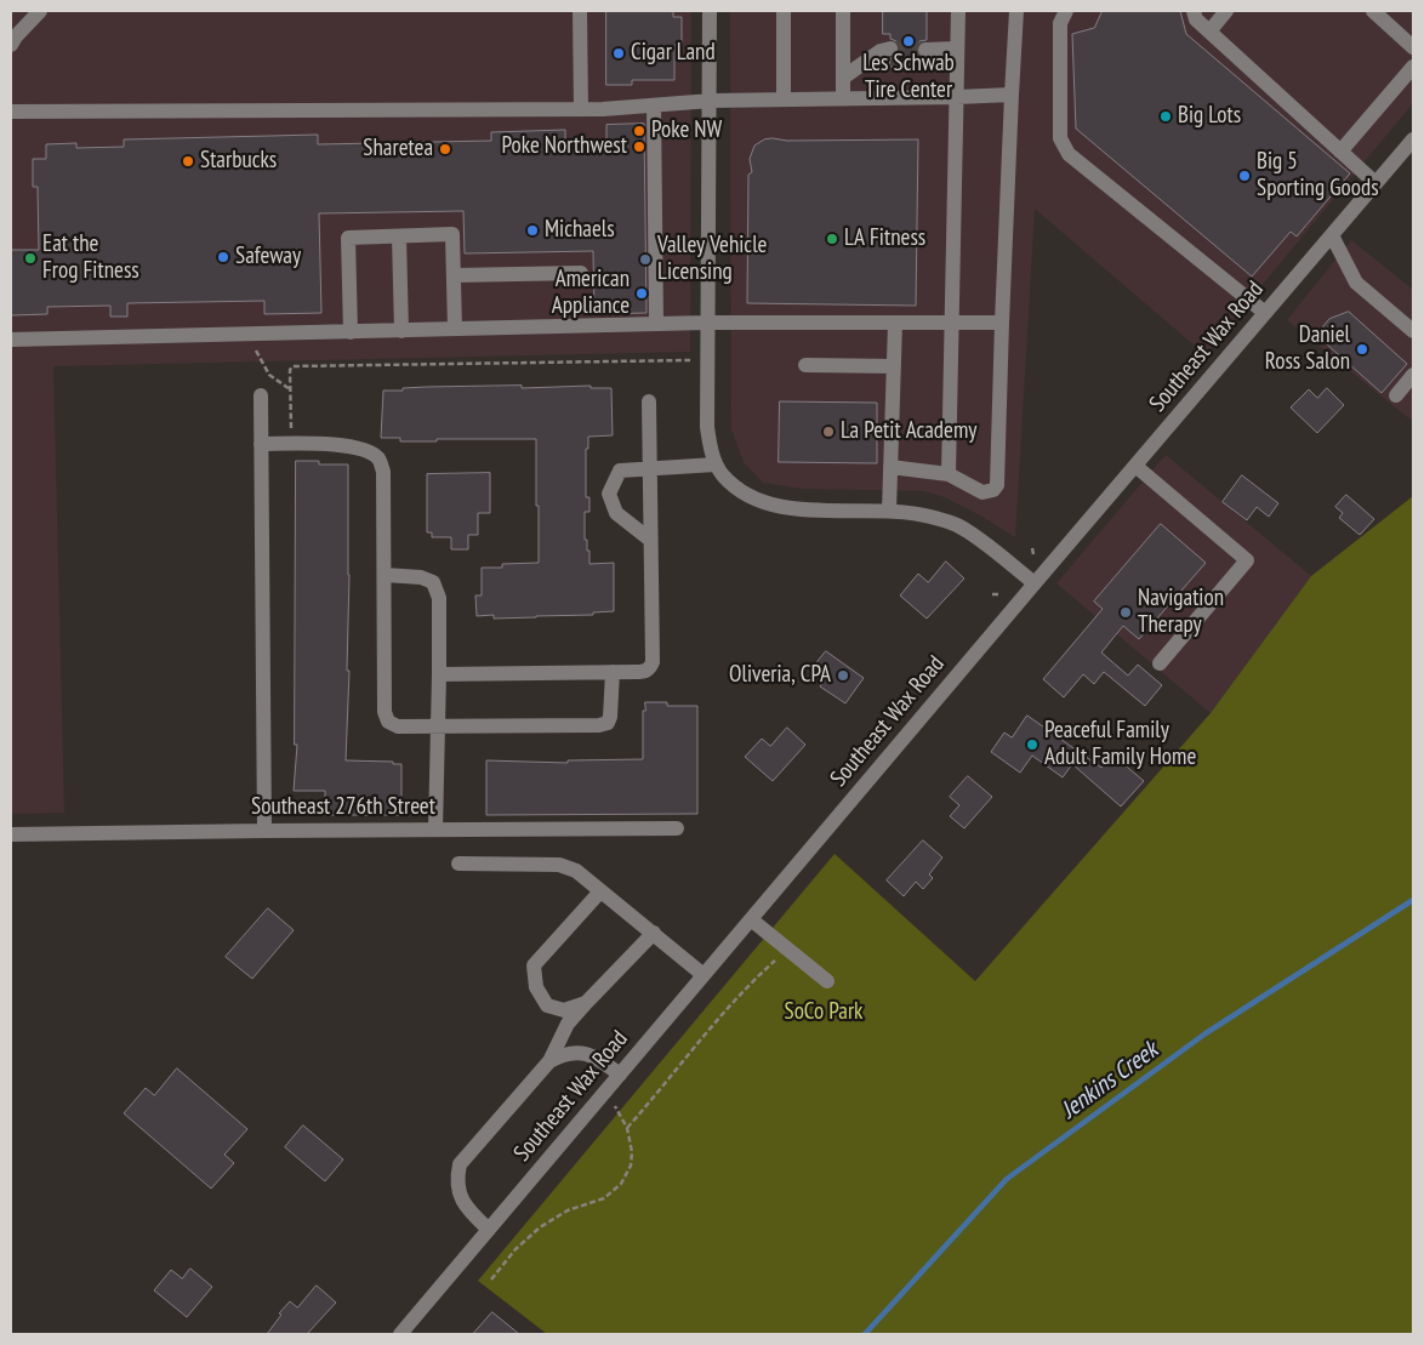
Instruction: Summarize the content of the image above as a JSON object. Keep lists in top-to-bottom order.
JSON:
{
  "streets": {
    "street": ["Southeast Wax Road", "Southeast 276th Street"]
  },
  "water": ["Jenkins Creek"],
  "parks": ["SoCo Park"],
  "places": [
    "Les Schwab Tire Center",
    "Cigar Land",
    "Big Lots",
    "Poke NW",
    "Poke Northwest",
    "Sharetea",
    "Starbucks",
    "Big 5 Sporting Goods",
    "Michaels",
    "LA Fitness",
    "Safeway",
    "Eat the Frog Fitness",
    "Valley Vehicle Licensing",
    "American Appliance",
    "Daniel Ross Salon",
    "La Petit Academy",
    "Navigation Therapy",
    "Oliveria, CPA",
    "Peaceful Family Adult Family Home"
  ]
}
